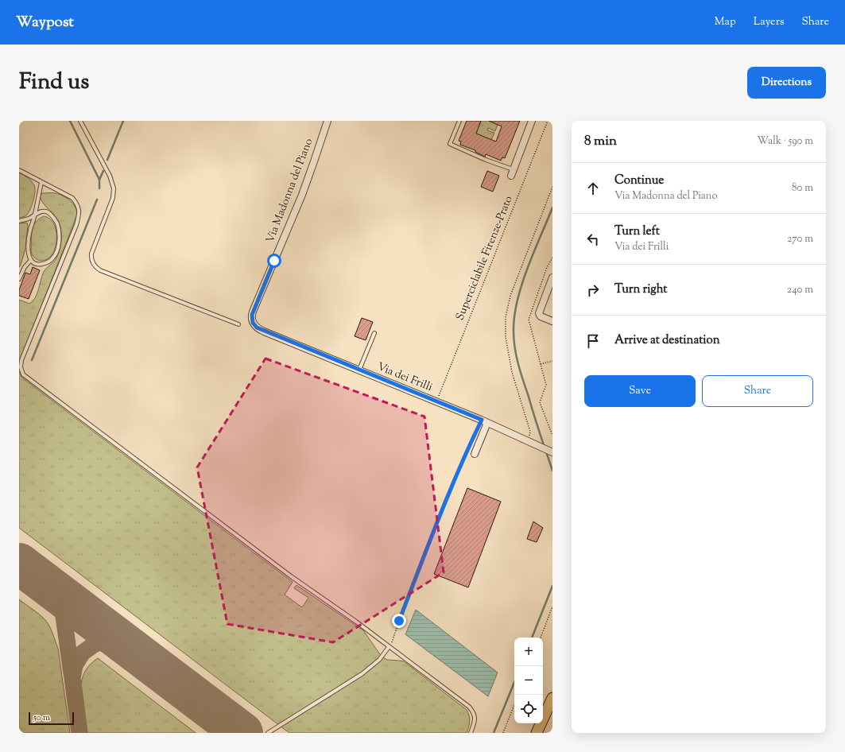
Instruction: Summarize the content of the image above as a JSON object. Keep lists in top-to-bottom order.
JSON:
{
  "streets": {
    "street": ["Via Madonna del Piano", "Via dei Frilli"],
    "path": ["Superciclabile Firenze-Prato"]
  },
  "crossings": [
    ["Via Madonna del Piano", "Via dei Frilli"],
    ["Superciclabile Firenze-Prato", "Via dei Frilli"]
  ],
  "scale_bar": "50 m",
  "page": {
    "header": "Waypost",
    "nav": ["Map", "Layers", "Share"],
    "title": "Find us",
    "buttons": [
      "Directions",
      ["Save", "Share"]
    ],
    "heading": ["8 min", "Walk · 590 m"],
    "list": [
      ["Continue", "Via Madonna del Piano", "80 m"],
      ["Turn left", "Via dei Frilli", "270 m"],
      ["Turn right", "240 m"],
      "Arrive at destination"
    ],
    "map_buttons": ["+", "−"],
    "scale": "50 m"
  }
}
